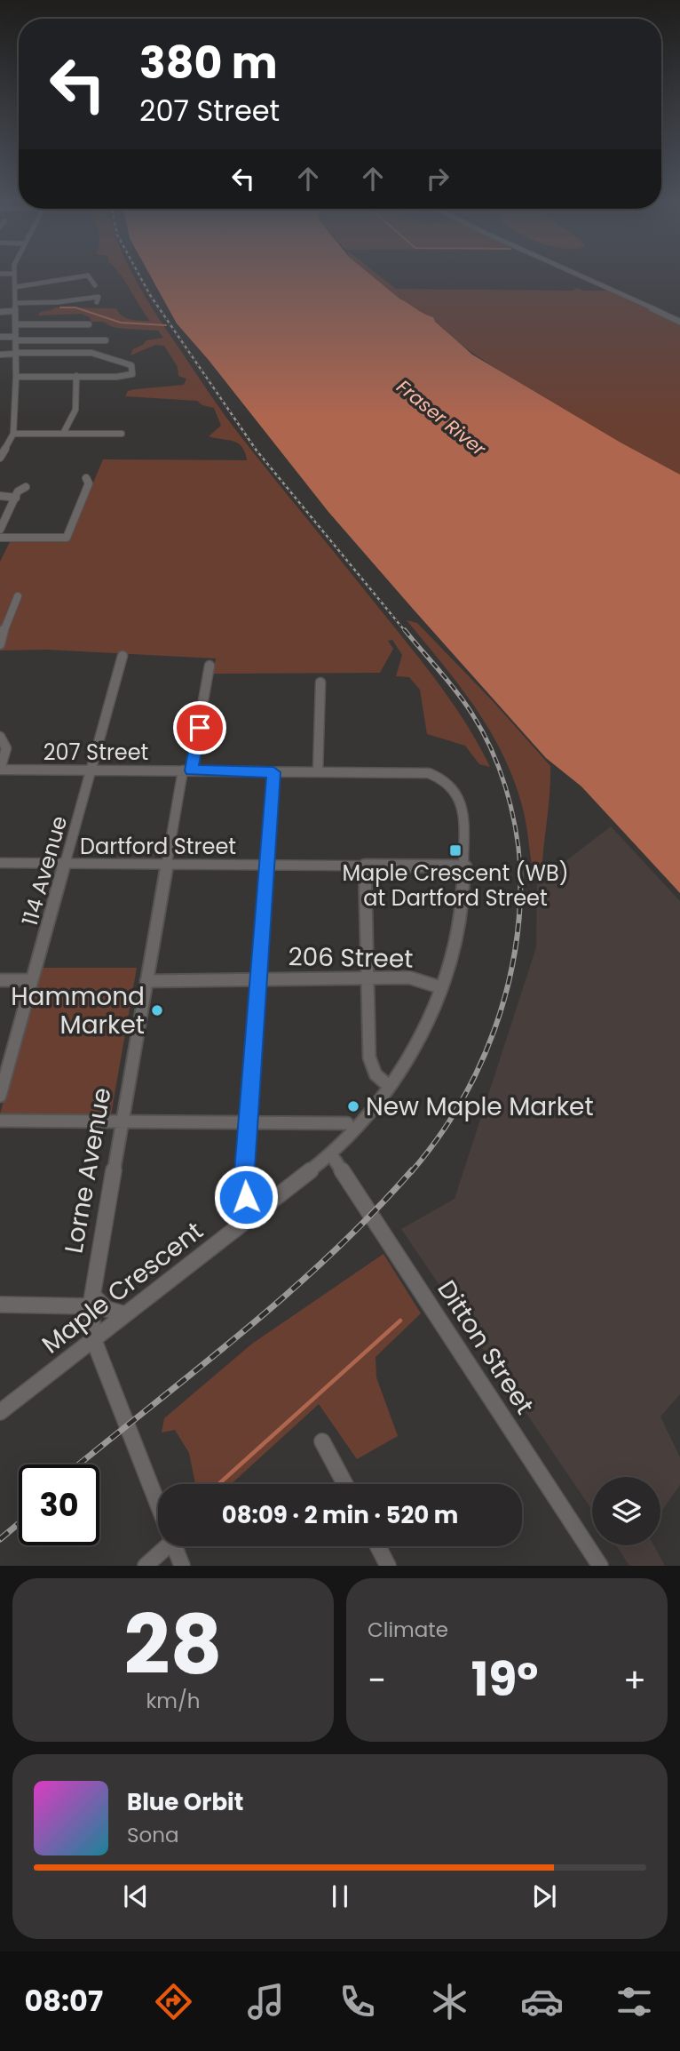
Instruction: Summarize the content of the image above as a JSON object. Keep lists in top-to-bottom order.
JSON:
{
  "streets": {
    "street": [
      "207 Street",
      "Dartford Street",
      "114 Avenue",
      "206 Street",
      "Lorne Avenue",
      "Maple Crescent",
      "Ditton Street"
    ]
  },
  "crossings": [
    ["207 Street", "114 Avenue"],
    ["207 Street", "Lorne Avenue"],
    ["207 Street", "Maple Crescent"],
    ["Dartford Street", "114 Avenue"],
    ["Dartford Street", "Lorne Avenue"],
    ["Dartford Street", "Maple Crescent"],
    ["206 Street", "Lorne Avenue"],
    ["206 Street", "Maple Crescent"],
    ["Lorne Avenue", "Maple Crescent"],
    ["Maple Crescent", "Ditton Street"]
  ],
  "water": ["Fraser River"],
  "places": {
    "transit": ["Maple Crescent (WB) at Dartford Street"],
    "other": ["Hammond Market", "New Maple Market"]
  },
  "page": {
    "turn": ["380 m", "207 Street"],
    "limit": "30",
    "trip": "08:09 · 2 min · 520 m",
    "tile": [
      ["28", "km/h"],
      "Climate"
    ],
    "heat": ["−", "19°", "+"],
    "song": ["Blue Orbit", "Sona"],
    "tabs": "08:07"
  }
}
